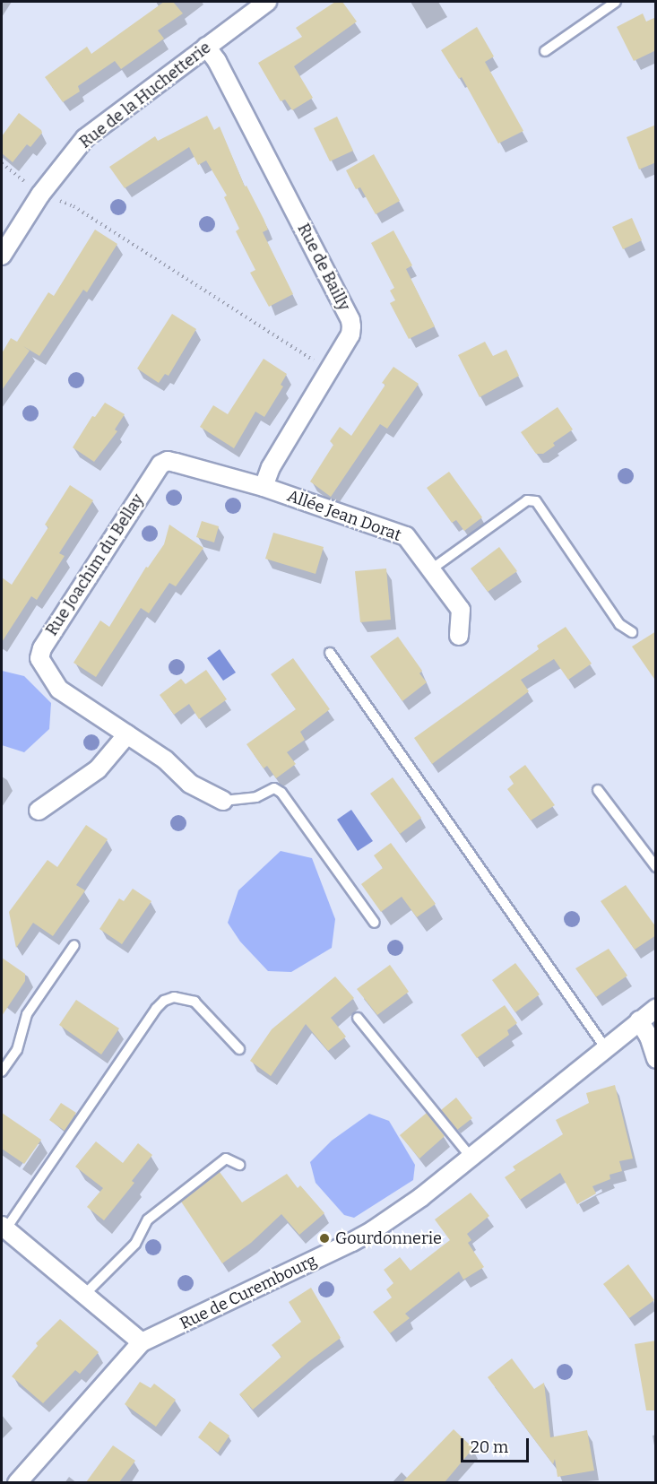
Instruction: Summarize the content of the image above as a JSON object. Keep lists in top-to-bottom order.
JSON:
{
  "streets": {
    "street": [
      "Rue de la Huchetterie",
      "Rue de Bailly",
      "Allée Jean Dorat",
      "Rue Joachim du Bellay",
      "Rue de Curembourg"
    ]
  },
  "crossings": [
    ["Rue de la Huchetterie", "Rue de Bailly"],
    ["Rue de Bailly", "Allée Jean Dorat"],
    ["Rue de Bailly", "Rue Joachim du Bellay"],
    ["Allée Jean Dorat", "Rue Joachim du Bellay"]
  ],
  "places": ["Gourdonnerie"],
  "scale_bar": "20 m"
}
